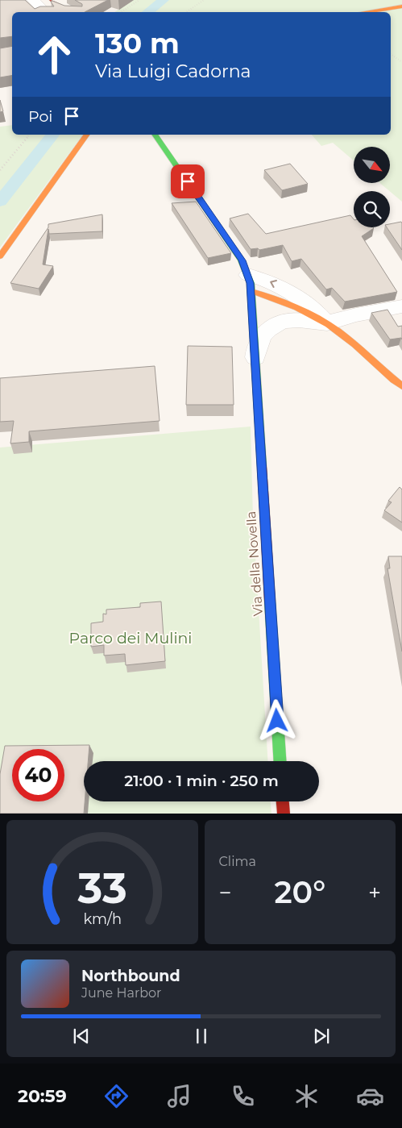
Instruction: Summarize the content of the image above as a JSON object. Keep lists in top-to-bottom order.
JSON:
{
  "streets": {
    "street": ["Via della Novella"]
  },
  "parks": ["Parco dei Mulini"],
  "north": "bottom right",
  "page": {
    "turn": ["130 m", "Via Luigi Cadorna"],
    "then": "Poi",
    "limit": "40",
    "trip": "21:00 · 1 min · 250 m",
    "tile": "Clima",
    "heat": ["−", "20°", "+"],
    "song": ["Northbound", "June Harbor"],
    "tabs": "20:59",
    "gauge": ["33", "km/h"]
  }
}
